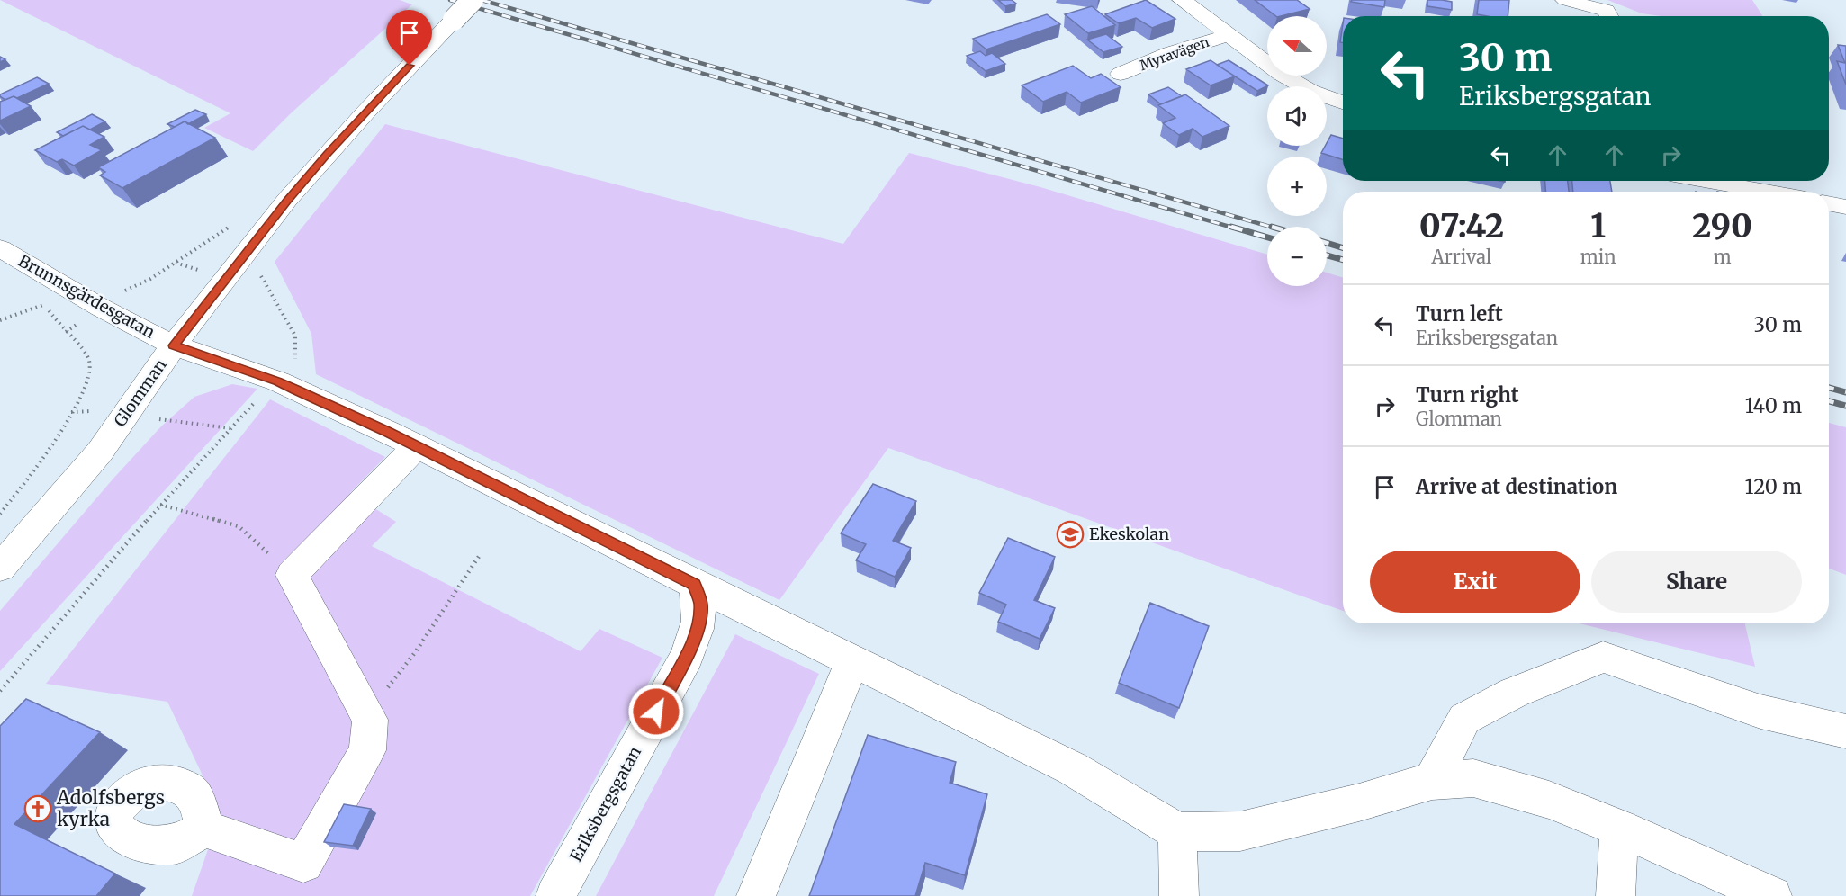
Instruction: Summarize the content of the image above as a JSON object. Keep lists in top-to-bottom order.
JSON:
{
  "streets": {
    "street": [
      "Myravägen",
      "Brunnsgärdesgatan",
      "Glomman",
      "Eriksbergsgatan"
    ]
  },
  "crossings": [
    ["Brunnsgärdesgatan", "Glomman"]
  ],
  "places": {
    "school or university": ["Ekeskolan"],
    "church": ["Adolfsbergs kyrka"]
  },
  "north": "left",
  "page": {
    "map_buttons": ["+", "−"],
    "turn": ["30 m", "Eriksbergsgatan"],
    "eta": [
      "07:42",
      "Arrival",
      "1",
      "min",
      "290",
      "m"
    ],
    "list": [
      {
        "name": "Turn left",
        "note": "Eriksbergsgatan",
        "value": "30 m"
      },
      {
        "name": "Turn right",
        "note": "Glomman",
        "value": "140 m"
      },
      {
        "name": "Arrive at destination",
        "value": "120 m"
      }
    ],
    "buttons": ["Exit", "Share"]
  }
}
